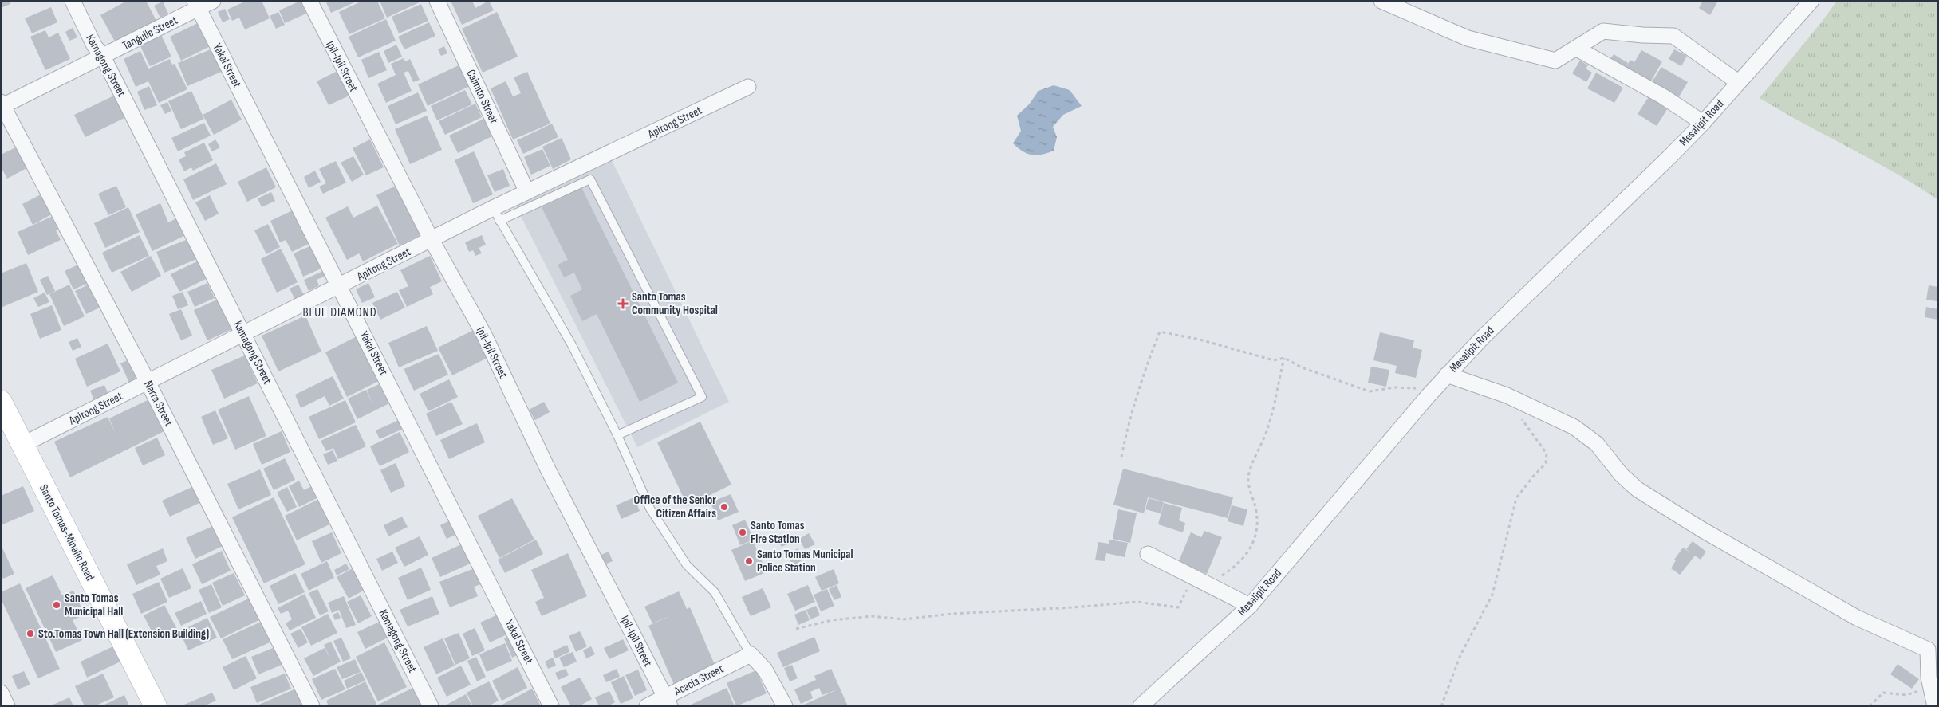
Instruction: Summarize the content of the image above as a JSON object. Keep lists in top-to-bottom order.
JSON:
{
  "streets": {
    "main road": ["Santo Tomas-Minalin Road"],
    "street": [
      "Tanguile Street",
      "Kamagong Street",
      "Yakal Street",
      "Ipil-Ipil Street",
      "Caimito Street",
      "Apitong Street",
      "Mesalipit Road",
      "Narra Street",
      "Acacia Street"
    ]
  },
  "crossings": [
    ["Tanguile Street", "Kamagong Street"],
    ["Tanguile Street", "Yakal Street"],
    ["Tanguile Street", "Narra Street"],
    ["Kamagong Street", "Apitong Street"],
    ["Yakal Street", "Apitong Street"],
    ["Ipil-Ipil Street", "Apitong Street"],
    ["Ipil-Ipil Street", "Acacia Street"],
    ["Caimito Street", "Apitong Street"],
    ["Apitong Street", "Narra Street"],
    ["Apitong Street", "Santo Tomas-Minalin Road"]
  ],
  "districts": ["BLUE DIAMOND"],
  "places": {
    "health": ["Santo Tomas Community Hospital"],
    "other": [
      "Office of the Senior Citizen Affairs",
      "Santo Tomas Fire Station",
      "Santo Tomas Municipal Police Station",
      "Santo Tomas Municipal Hall",
      "Sto.Tomas Town Hall (Extension Building)"
    ]
  }
}
